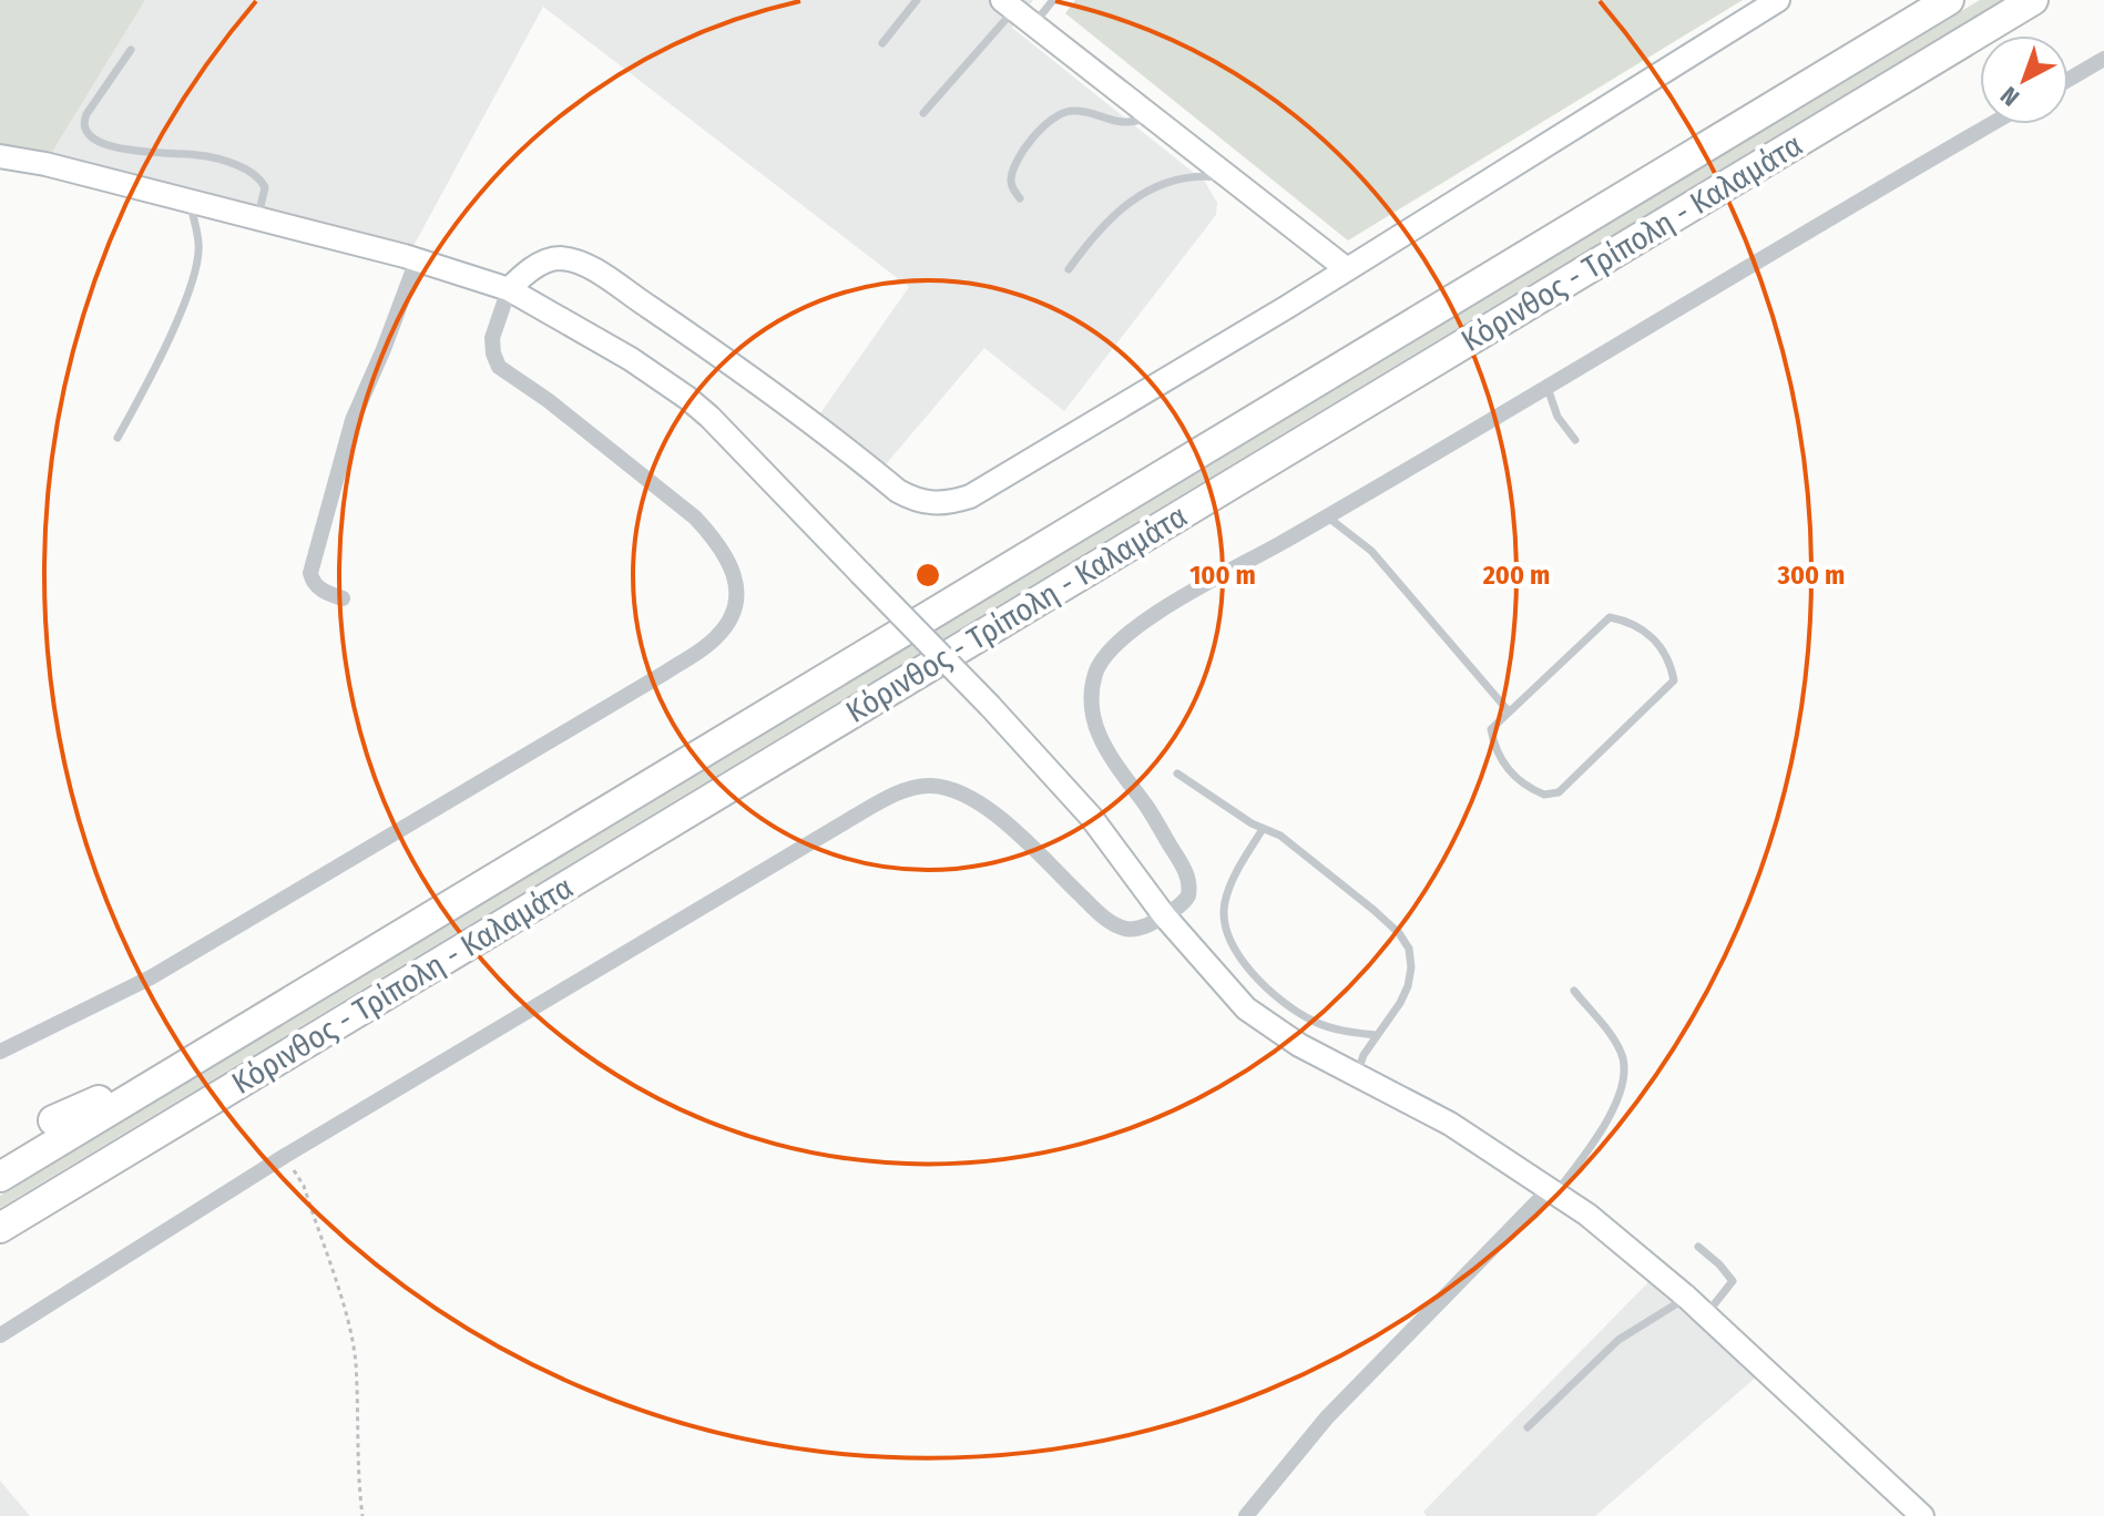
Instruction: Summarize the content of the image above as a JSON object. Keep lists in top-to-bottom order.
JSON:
{
  "streets": {
    "highway": ["Κόρινθος - Τρίπολη - Καλαμάτα"]
  },
  "north": "bottom left",
  "rings": ["100 m", "200 m", "300 m"]
}
